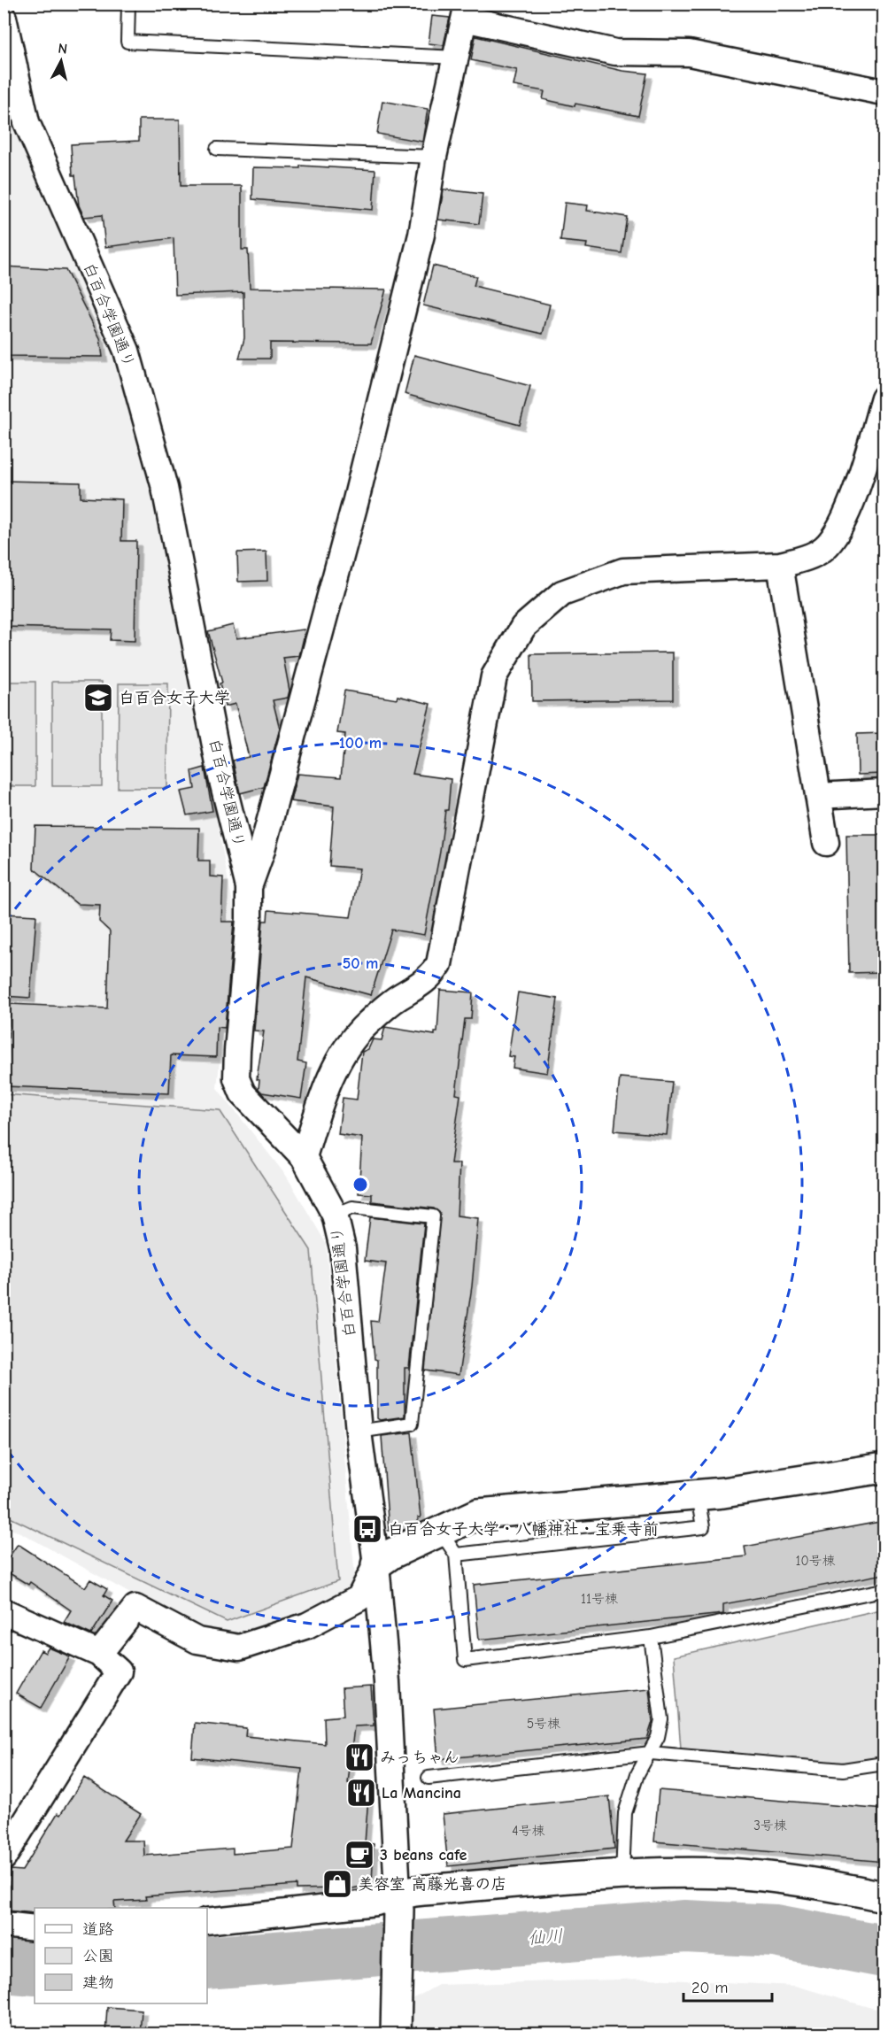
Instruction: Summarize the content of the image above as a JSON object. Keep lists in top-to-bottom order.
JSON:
{
  "streets": {
    "street": ["白百合学園通り"]
  },
  "water": ["仙川"],
  "places": {
    "school or university": ["白百合女子大学"],
    "bus stop": ["白百合女子大学・八幡神社・宝乗寺前"],
    "restaurant": ["みっちゃん", "La Mancina"],
    "cafe": ["3 beans cafe"],
    "shop": ["美容室 高藤光喜の店"]
  },
  "house_numbers": [
    "10号棟",
    "11号棟",
    "5号棟",
    "3号棟",
    "4号棟"
  ],
  "legend": ["道路", "公園", "建物"],
  "scale_bar": "20 m",
  "north": "top",
  "rings": ["100 m", "50 m"]
}
